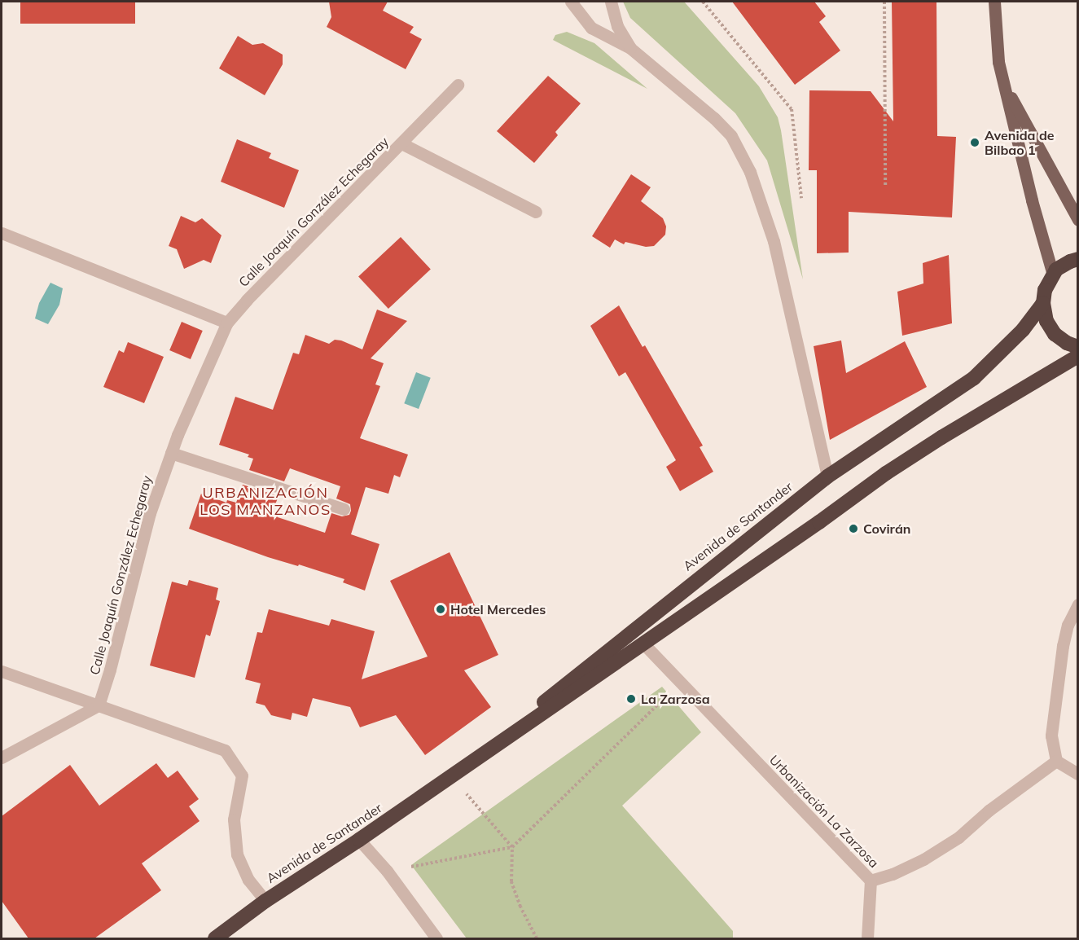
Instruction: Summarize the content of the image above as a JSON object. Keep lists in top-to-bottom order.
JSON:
{
  "streets": {
    "highway": ["Avenida de Santander"],
    "street": ["Calle Joaquín González Echegaray", "Urbanización La Zarzosa"]
  },
  "crossings": [
    ["Avenida de Santander", "Urbanización La Zarzosa"]
  ],
  "districts": ["URBANIZACIÓN LOS MANZANOS"],
  "places": [
    "Avenida de Bilbao 1",
    "Covirán",
    "Hotel Mercedes",
    "La Zarzosa"
  ]
}
